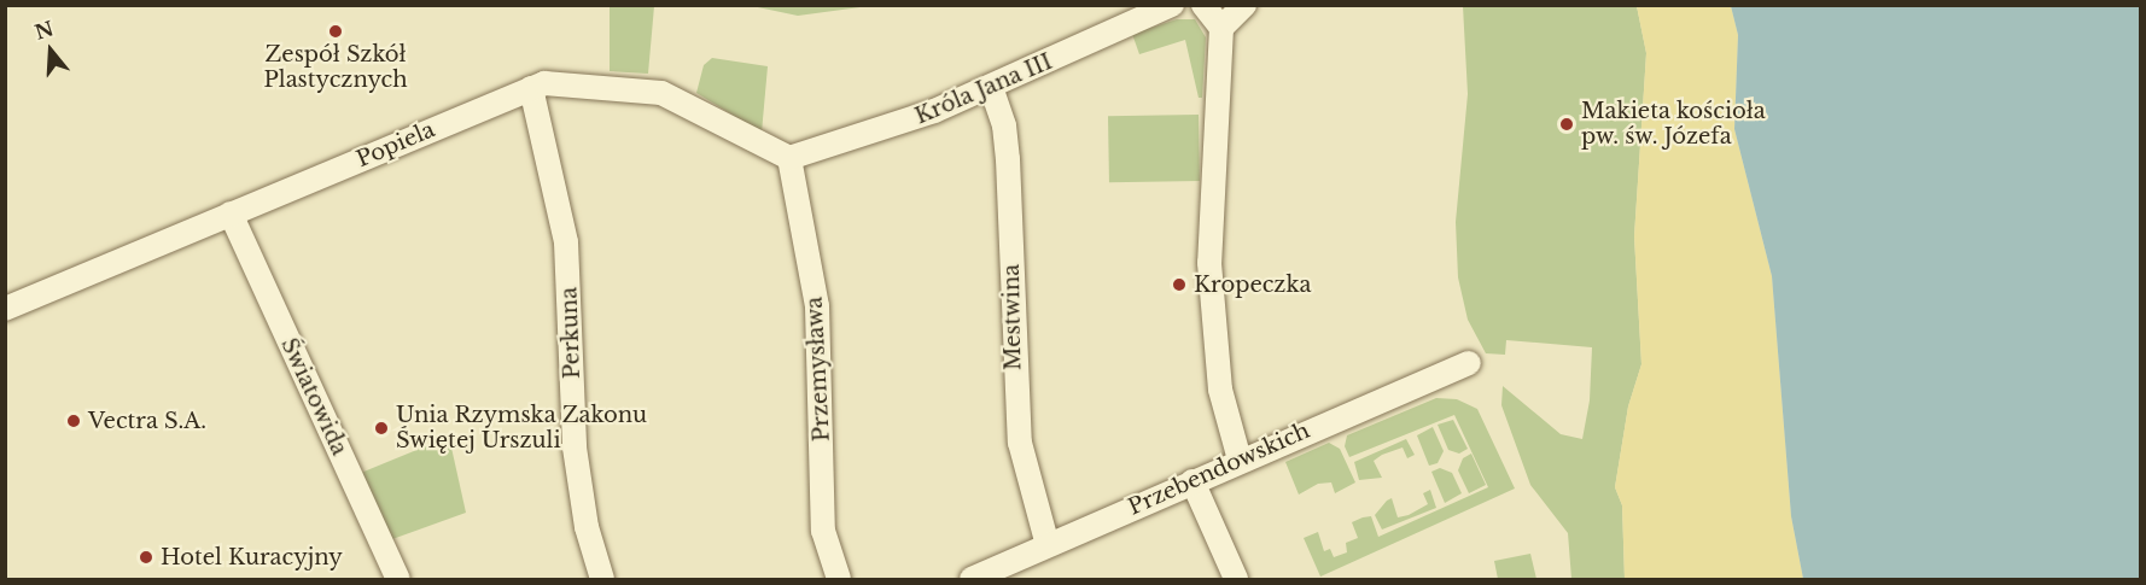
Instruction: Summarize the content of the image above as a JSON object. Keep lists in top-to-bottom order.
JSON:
{
  "streets": {
    "street": [
      "Króla Jana III",
      "Popiela",
      "Mestwina",
      "Perkuna",
      "Przemysława",
      "Światowida",
      "Przebendowskich"
    ]
  },
  "crossings": [
    ["Króla Jana III", "Popiela"],
    ["Króla Jana III", "Mestwina"],
    ["Króla Jana III", "Przemysława"],
    ["Popiela", "Perkuna"],
    ["Popiela", "Przemysława"],
    ["Popiela", "Światowida"],
    ["Mestwina", "Przebendowskich"]
  ],
  "places": [
    "Zespół Szkół Plastycznych",
    "Makieta kościoła pw. św. Józefa",
    "Kropeczka",
    "Vectra S.A.",
    "Unia Rzymska Zakonu Świętej Urszuli",
    "Hotel Kuracyjny"
  ],
  "north": "top"
}
